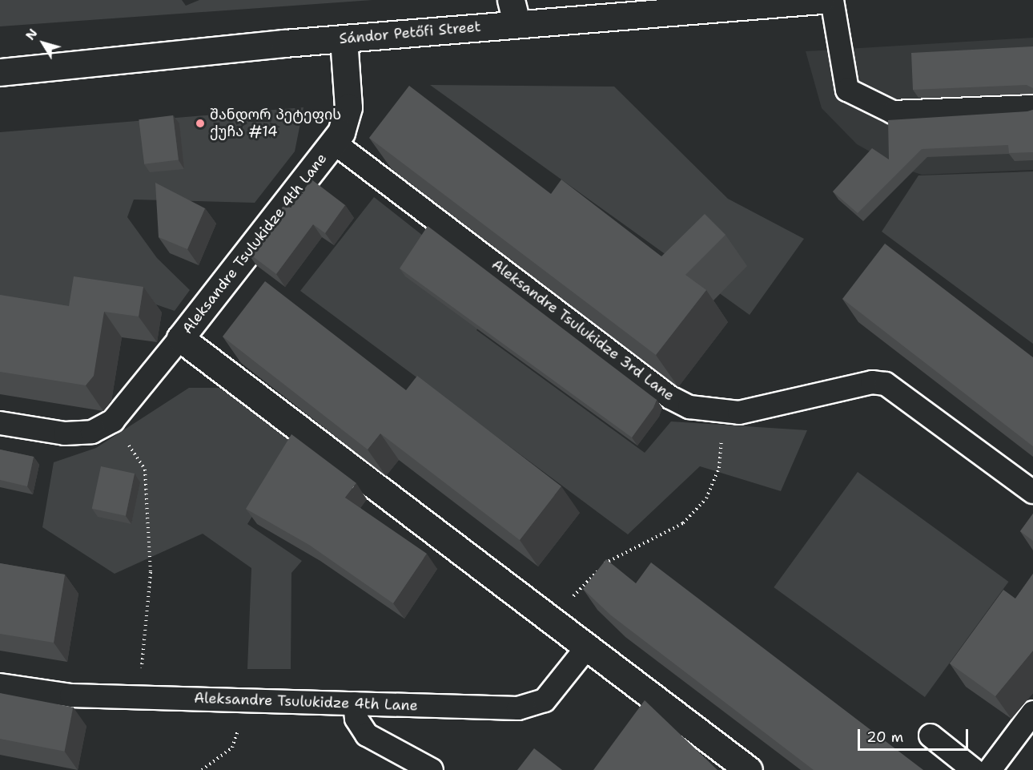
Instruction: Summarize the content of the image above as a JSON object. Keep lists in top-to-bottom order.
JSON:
{
  "streets": {
    "street": ["Sándor Petőfi Street", "Aleksandre Tsulukidze 4th Lane"],
    "lane": ["Aleksandre Tsulukidze 3rd Lane"]
  },
  "crossings": [
    ["Sándor Petőfi Street", "Aleksandre Tsulukidze 4th Lane"],
    ["Aleksandre Tsulukidze 4th Lane", "Aleksandre Tsulukidze 3rd Lane"]
  ],
  "places": ["შანდორ პეტეფის ქუჩა #14"],
  "scale_bar": "20 m",
  "north": "top left"
}
